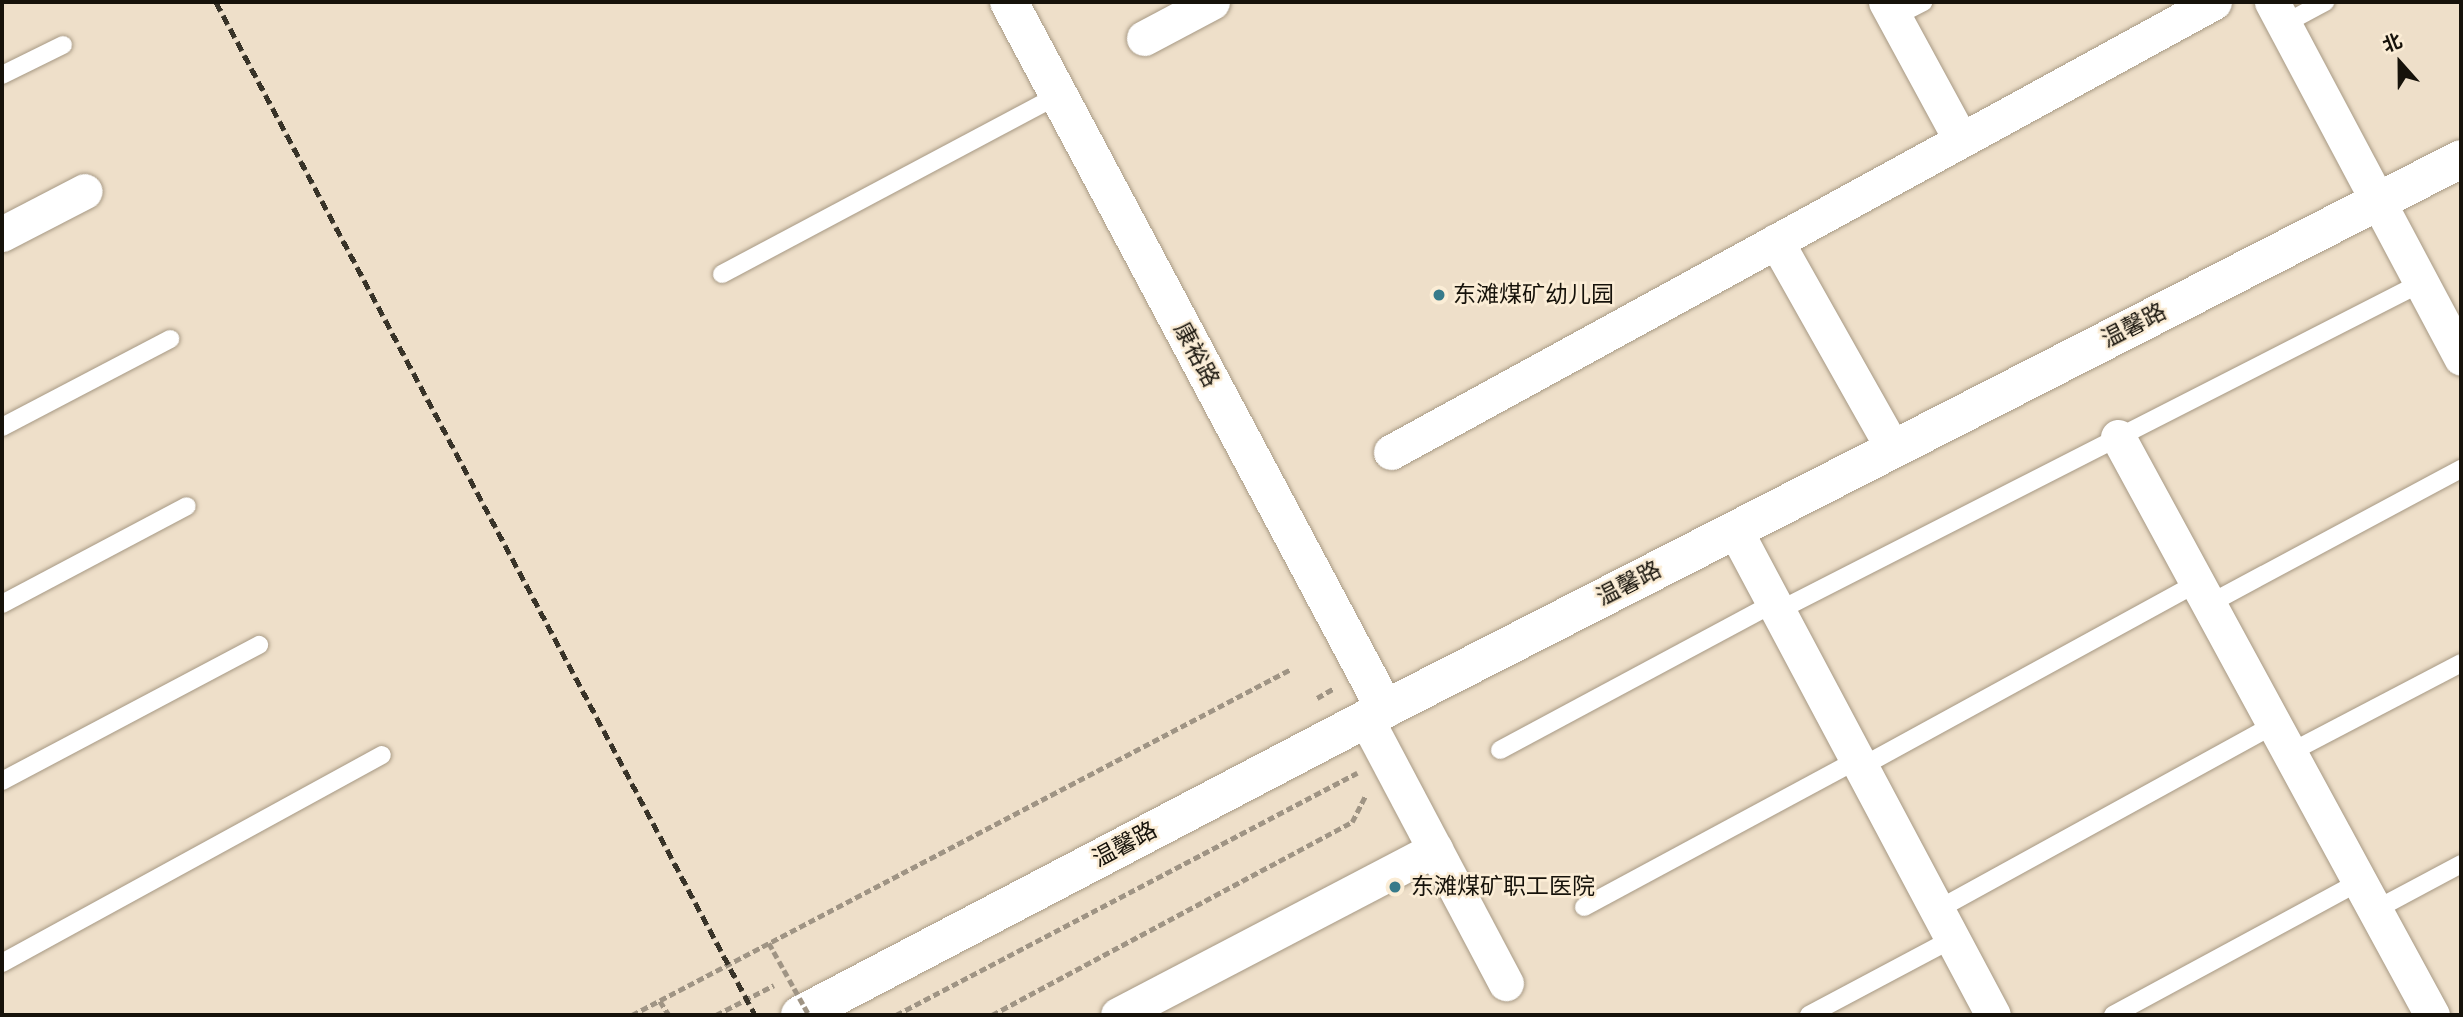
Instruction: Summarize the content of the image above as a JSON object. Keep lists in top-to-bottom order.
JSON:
{
  "streets": {
    "street": ["温馨路", "康裕路"]
  },
  "crossings": [
    ["温馨路", "康裕路"]
  ],
  "places": ["东滩煤矿幼儿园", "东滩煤矿职工医院"],
  "north": "top"
}
